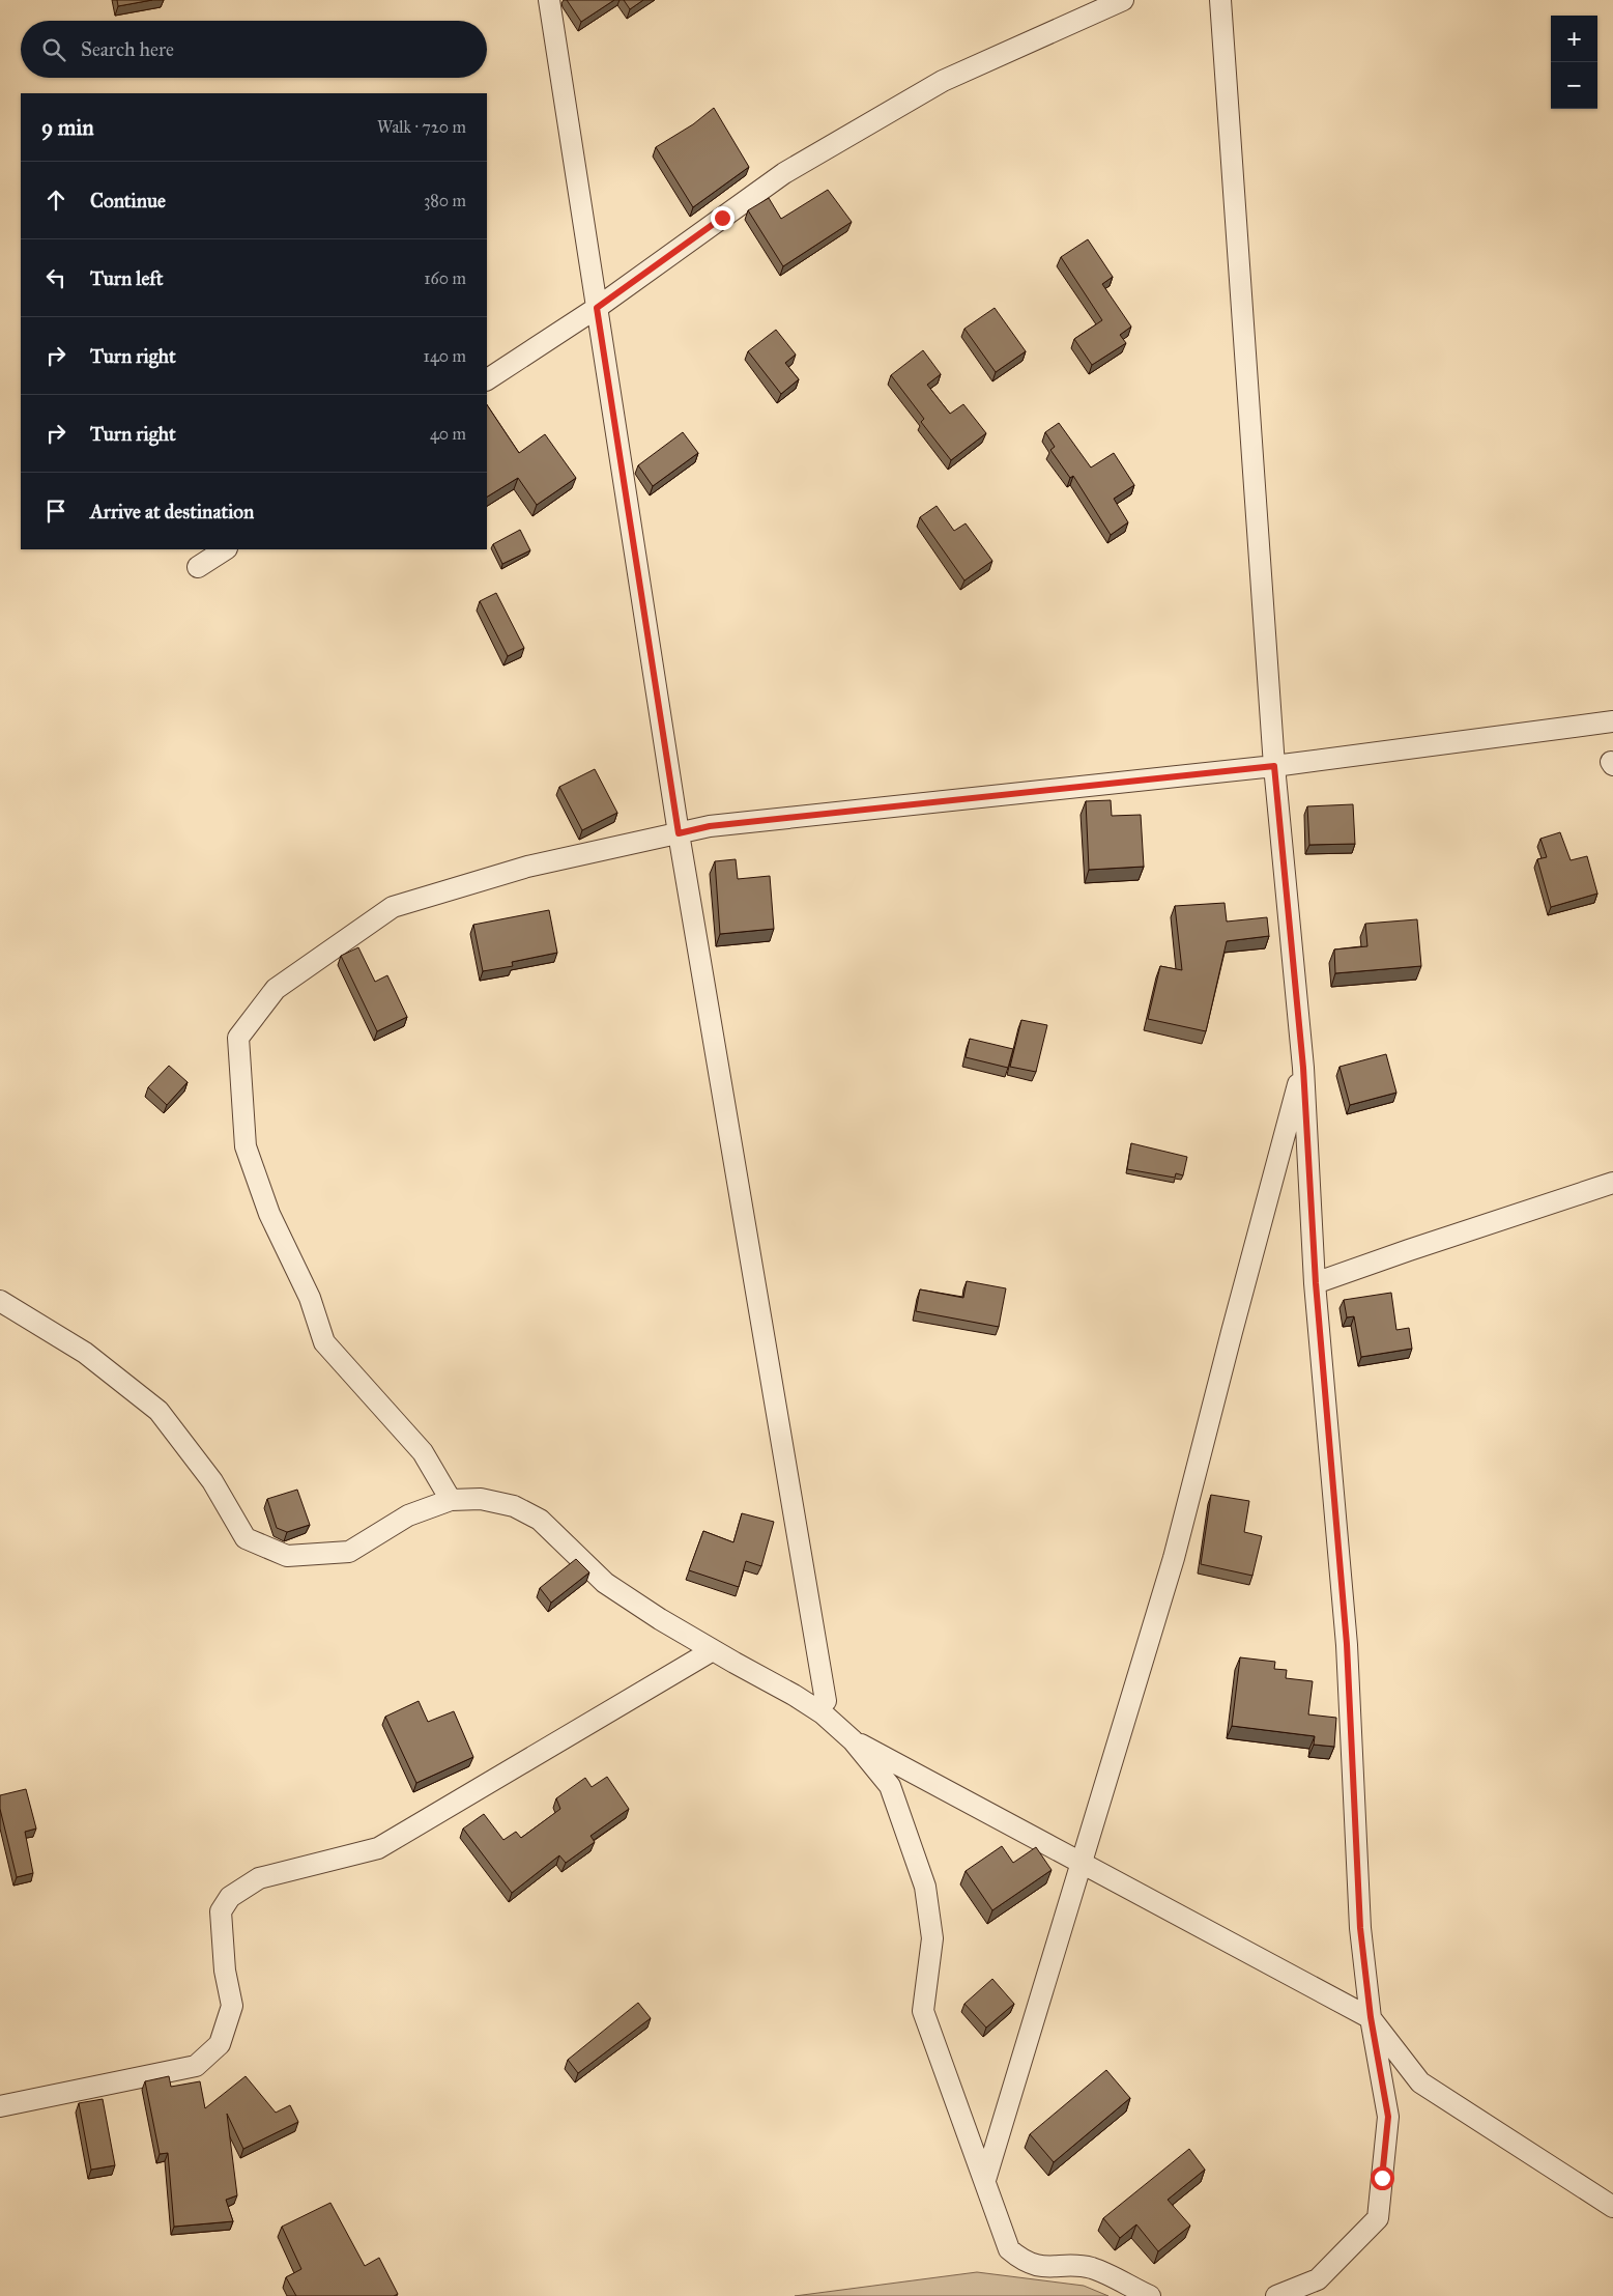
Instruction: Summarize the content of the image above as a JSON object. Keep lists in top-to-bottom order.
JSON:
{
  "page": {
    "map_buttons": ["+", "−"],
    "search": "Search here",
    "heading": ["9 min", "Walk · 720 m"],
    "list": [
      ["Continue", "380 m"],
      ["Turn left", "160 m"],
      ["Turn right", "140 m"],
      ["Turn right", "40 m"],
      "Arrive at destination"
    ]
  }
}
